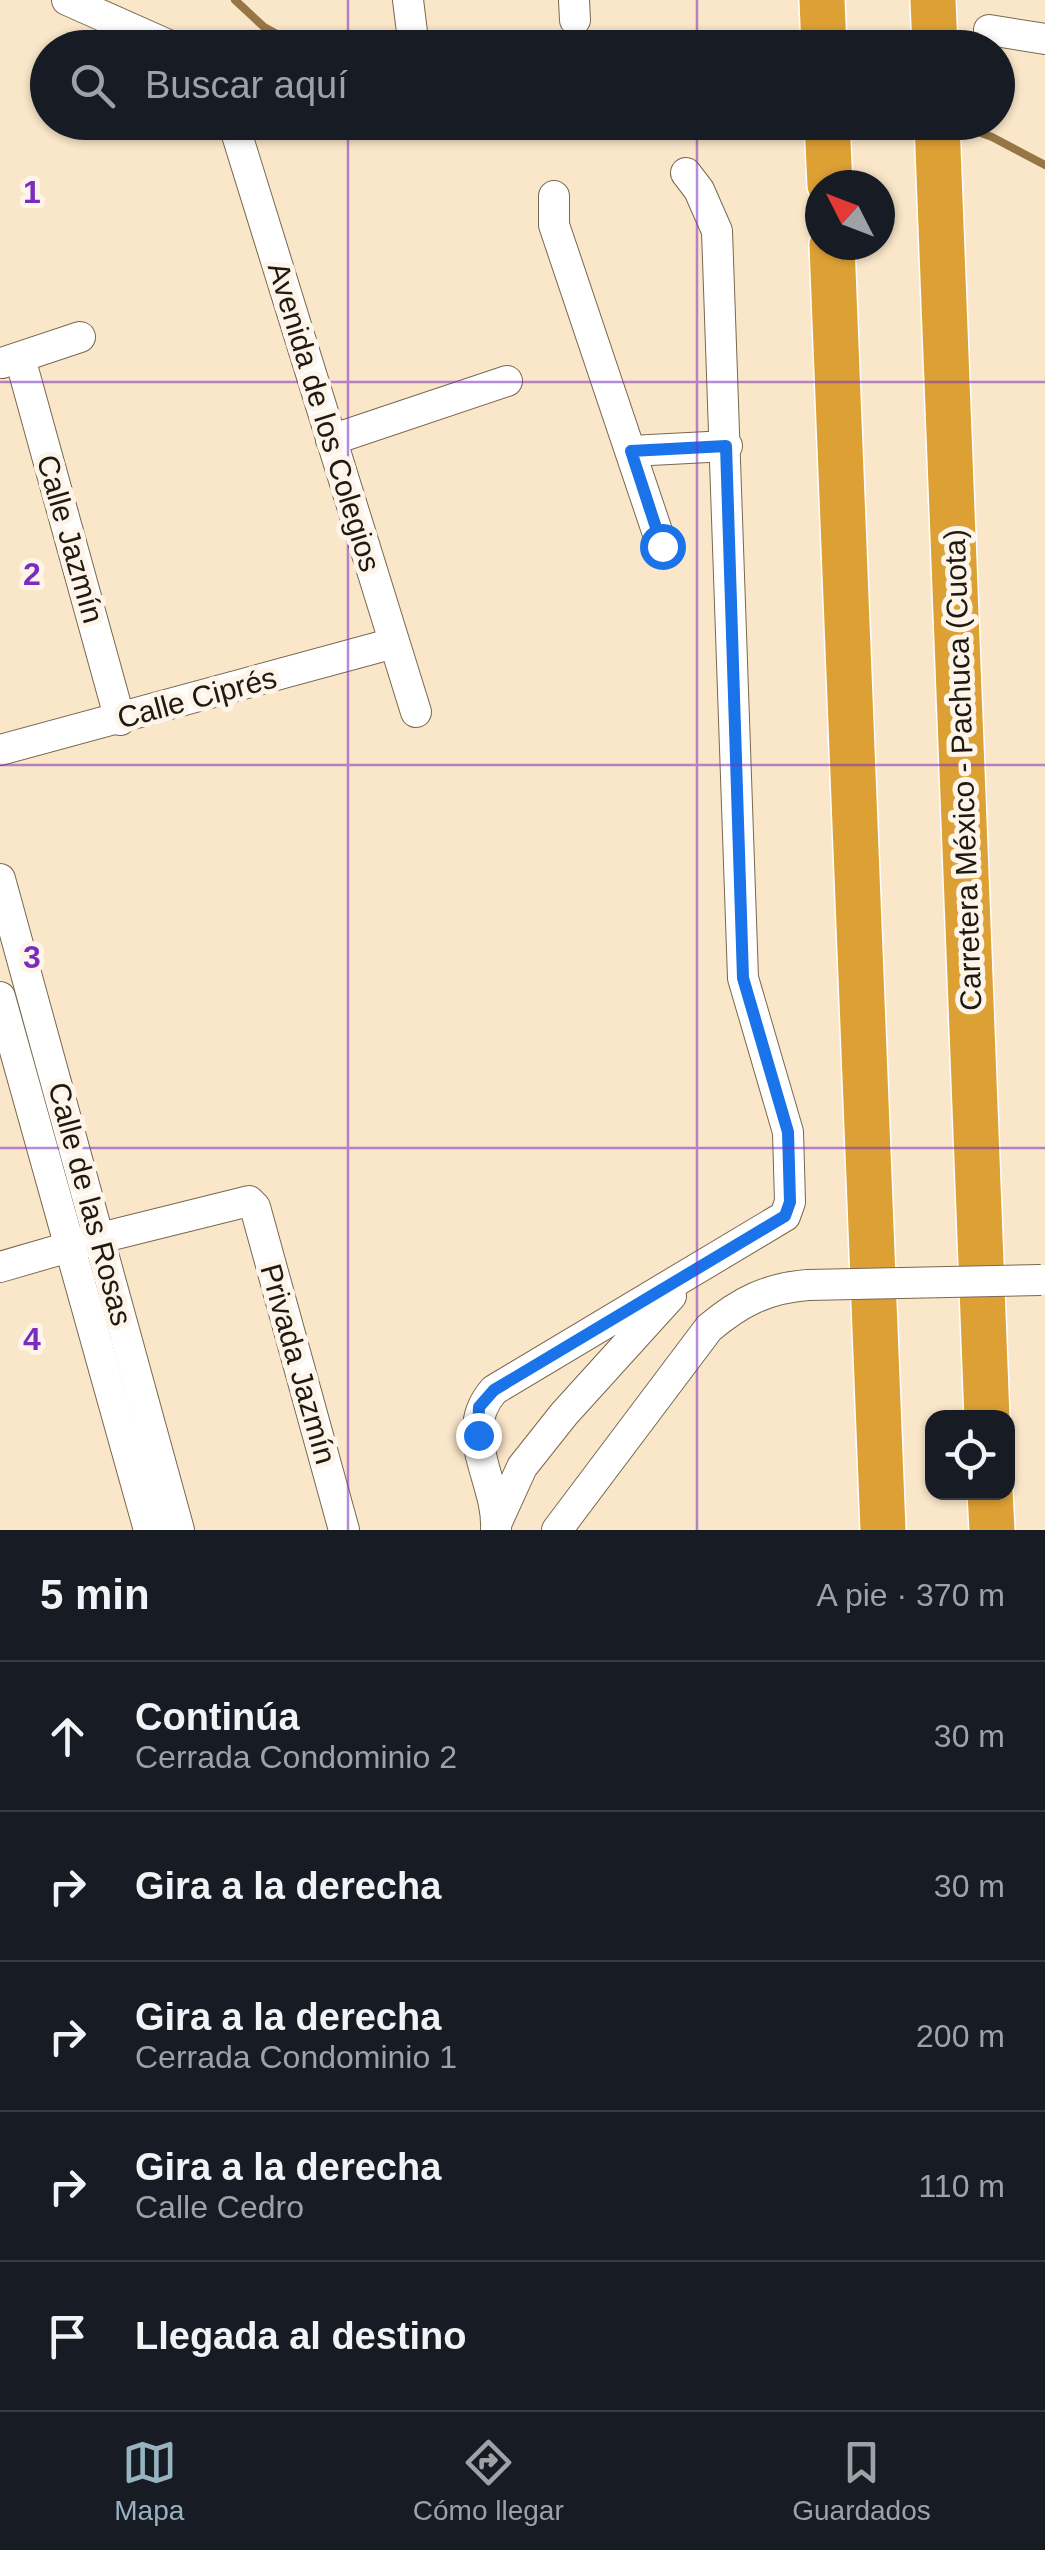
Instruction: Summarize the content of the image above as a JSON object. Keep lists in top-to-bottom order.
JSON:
{
  "streets": {
    "highway": ["Carretera México - Pachuca (Cuota)"],
    "street": [
      "Avenida de los Colegios",
      "Calle Jazmín",
      "Calle Ciprés",
      "Calle de las Rosas",
      "Privada Jazmín"
    ]
  },
  "crossings": [
    ["Avenida de los Colegios", "Calle Ciprés"],
    ["Calle Jazmín", "Calle Ciprés"],
    ["Calle de las Rosas", "Privada Jazmín"]
  ],
  "north": "top left",
  "page": {
    "search": "Buscar aquí",
    "heading": ["5 min", "A pie · 370 m"],
    "list": [
      ["Continúa", "Cerrada Condominio 2", "30 m"],
      ["Gira a la derecha", "30 m"],
      ["Gira a la derecha", "Cerrada Condominio 1", "200 m"],
      ["Gira a la derecha", "Calle Cedro", "110 m"],
      "Llegada al destino"
    ],
    "nav": ["Mapa", "Cómo llegar", "Guardados"]
  },
  "grid": {
    "rows": [
      "1",
      "2",
      "3",
      "4"
    ]
  }
}
